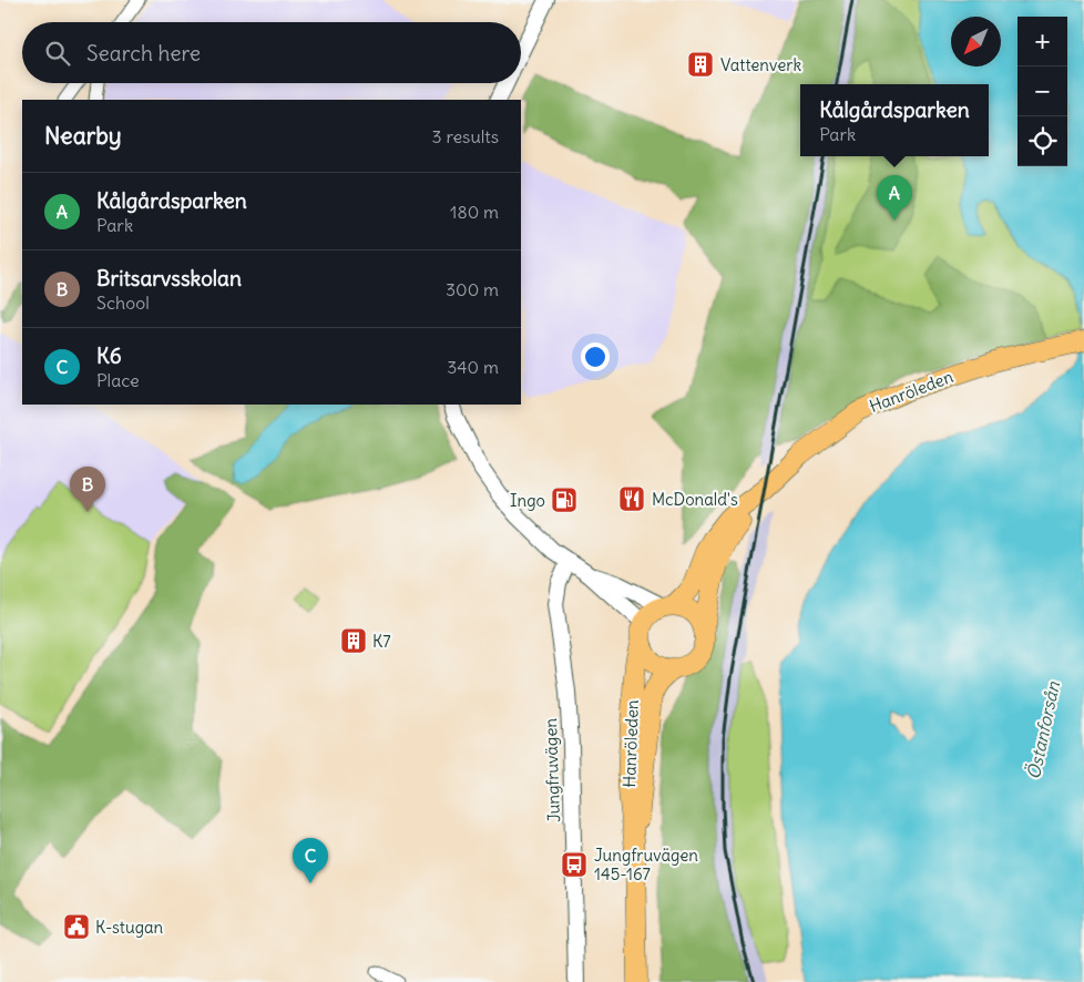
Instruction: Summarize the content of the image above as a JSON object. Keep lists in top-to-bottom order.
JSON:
{
  "streets": {
    "highway": ["Hanröleden"],
    "street": ["Jungfruvägen"]
  },
  "water": ["Östanforsån"],
  "places": {
    "building": ["Vattenverk", "K7"],
    "restaurant": ["McDonald's"],
    "fuel station": ["Ingo"],
    "bus stop": ["Jungfruvägen 145-167"],
    "public building": ["K-stugan"]
  },
  "north": "bottom left",
  "page": {
    "map_buttons": ["+", "−"],
    "search": "Search here",
    "popup": ["Kålgårdsparken", "Park"],
    "heading": ["Nearby", "3 results"],
    "list": [
      {
        "mark": "A",
        "name": "Kålgårdsparken",
        "note": "Park",
        "value": "180 m"
      },
      {
        "mark": "B",
        "name": "Britsarvsskolan",
        "note": "School",
        "value": "300 m"
      },
      {
        "mark": "C",
        "name": "K6",
        "note": "Place",
        "value": "340 m"
      }
    ],
    "pins": ["A", "B", "C"]
  }
}
